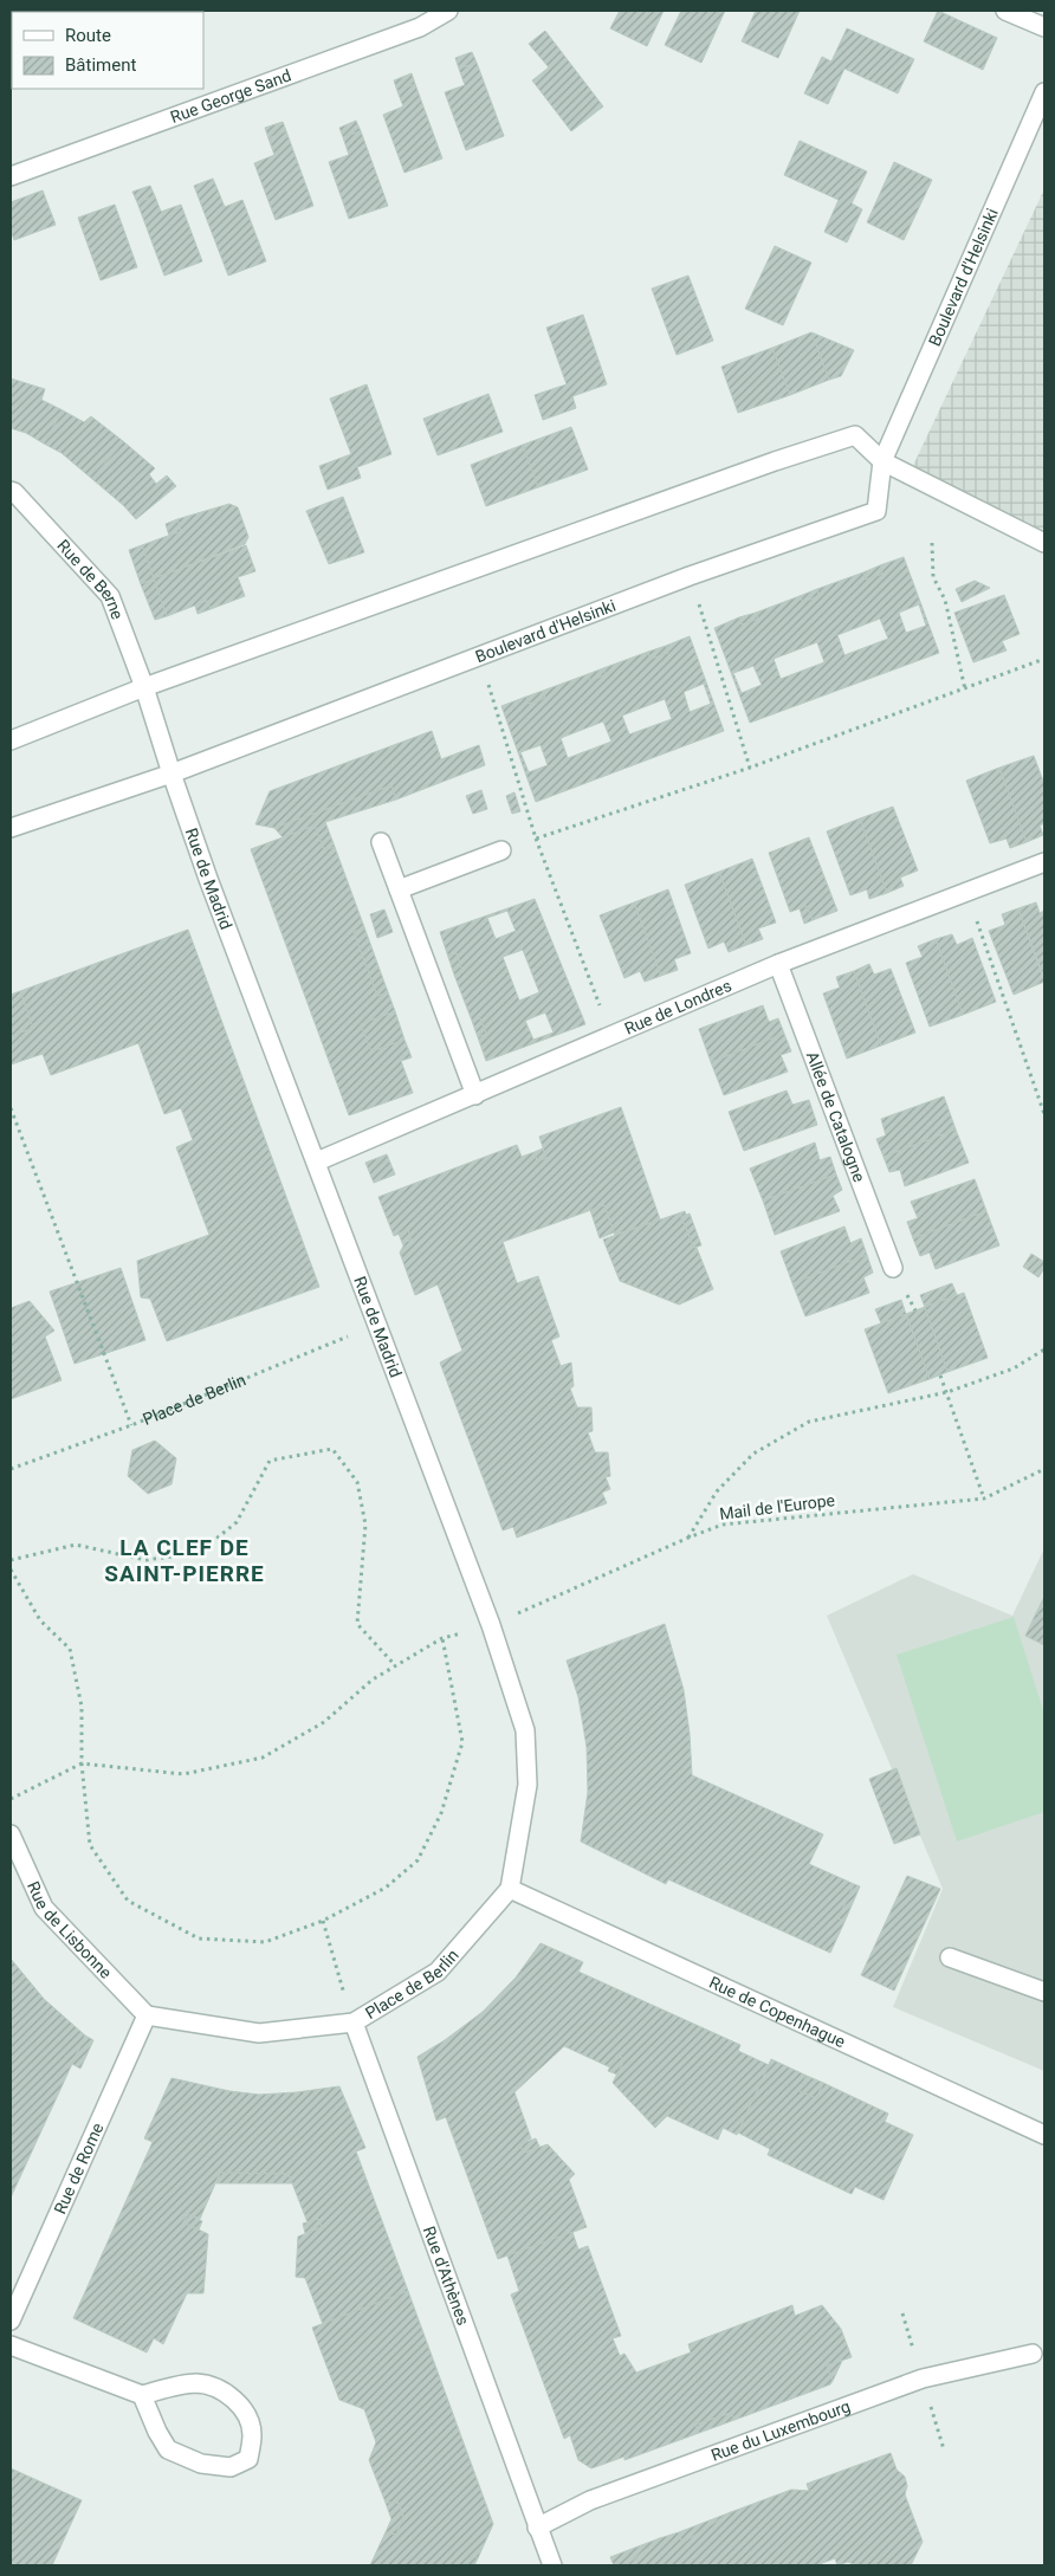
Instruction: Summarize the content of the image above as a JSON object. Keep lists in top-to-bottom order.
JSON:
{
  "streets": {
    "street": [
      "Rue George Sand",
      "Boulevard d'Helsinki",
      "Rue de Berne",
      "Rue de Madrid",
      "Rue de Londres",
      "Allée de Catalogne",
      "Place de Berlin",
      "Rue de Lisbonne",
      "Rue de Copenhague",
      "Rue de Rome",
      "Rue d'Athènes",
      "Rue du Luxembourg"
    ],
    "path": ["Mail de l'Europe"]
  },
  "crossings": [
    ["Boulevard d'Helsinki", "Rue de Madrid"],
    ["Rue de Madrid", "Rue de Londres"],
    ["Rue de Madrid", "Place de Berlin"],
    ["Rue de Madrid", "Mail de l'Europe"],
    ["Rue de Madrid", "Rue de Copenhague"],
    ["Rue de Londres", "Allée de Catalogne"],
    ["Place de Berlin", "Rue de Lisbonne"],
    ["Place de Berlin", "Rue de Copenhague"],
    ["Place de Berlin", "Rue de Rome"],
    ["Place de Berlin", "Rue d'Athènes"],
    ["Rue de Lisbonne", "Rue de Rome"],
    ["Rue d'Athènes", "Rue du Luxembourg"]
  ],
  "districts": ["LA CLEF DE SAINT-PIERRE"],
  "legend": ["Route", "Bâtiment"]
}
